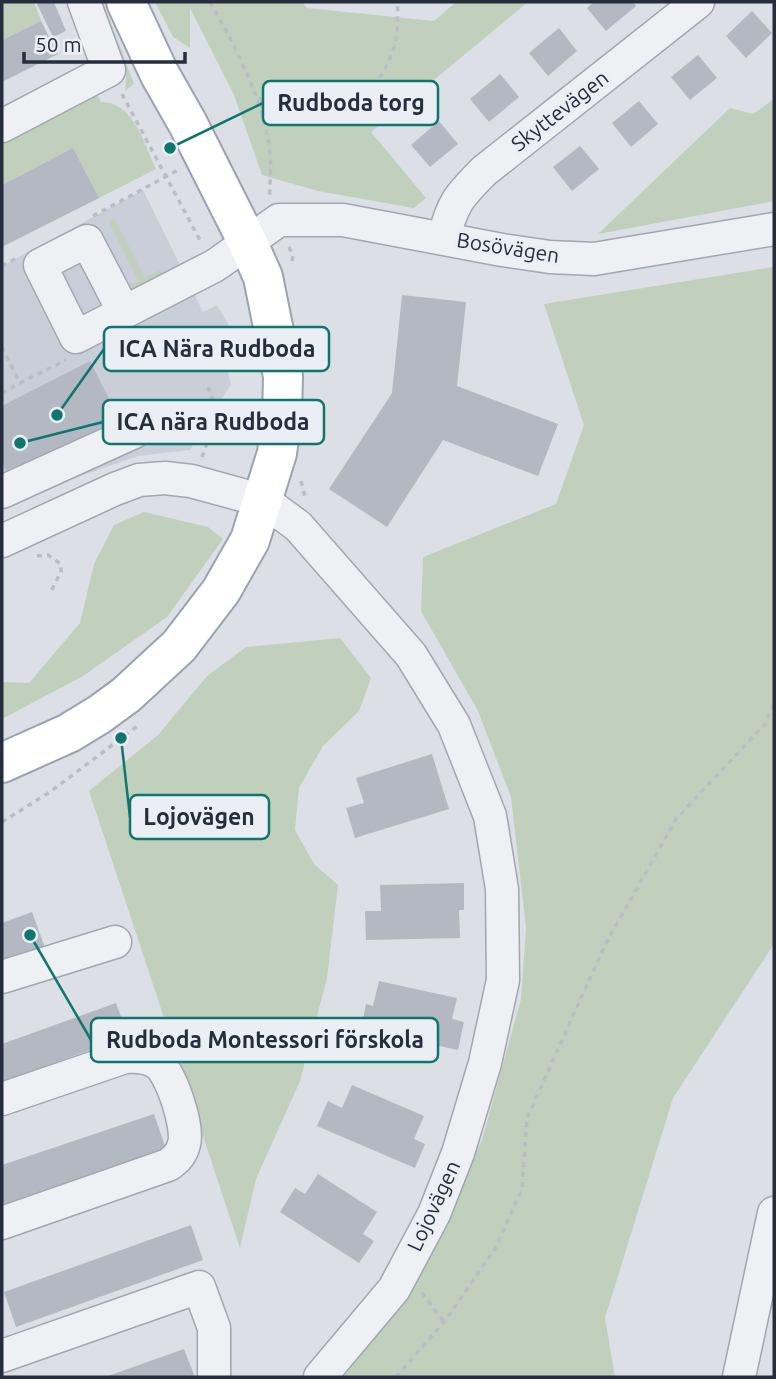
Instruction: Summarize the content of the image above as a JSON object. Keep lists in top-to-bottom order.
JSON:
{
  "streets": {
    "street": ["Skyttevägen", "Bosövägen", "Lojovägen"]
  },
  "crossings": [
    ["Skyttevägen", "Bosövägen"]
  ],
  "places": [
    "Rudboda torg",
    "ICA Nära Rudboda",
    "ICA nära Rudboda",
    "Lojovägen",
    "Rudboda Montessori förskola"
  ],
  "scale_bar": "50 m"
}
